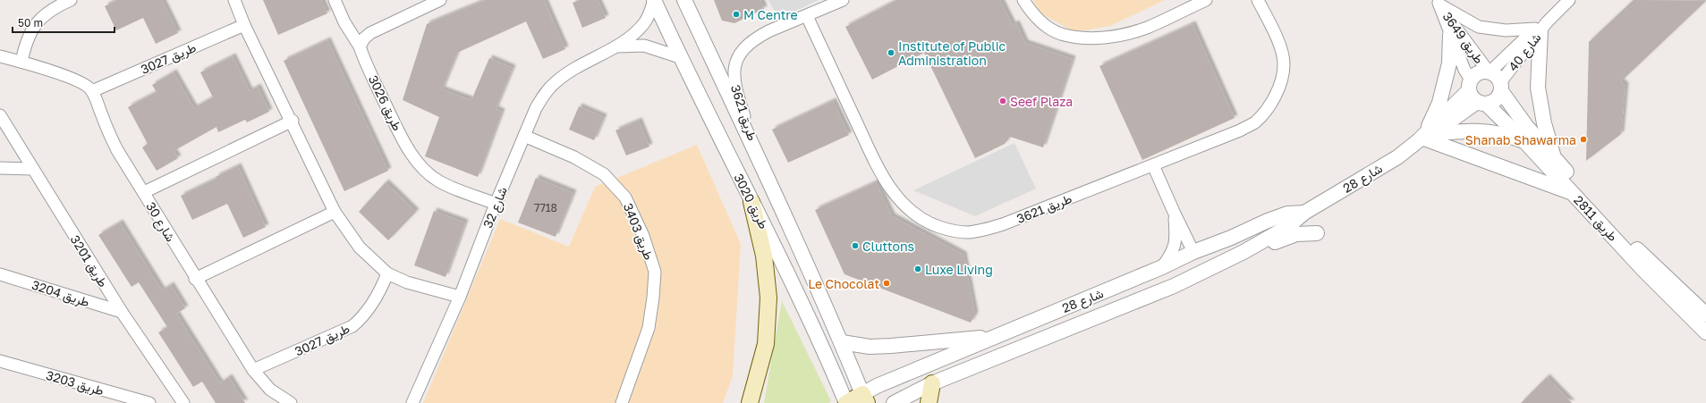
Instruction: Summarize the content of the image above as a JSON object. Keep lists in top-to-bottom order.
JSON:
{
  "streets": {
    "street": [
      "طريق 3649",
      "شارع 40",
      "طريق 3027",
      "طريق 3026",
      "طريق 3621",
      "شارع 28",
      "طريق 3020",
      "شارع 32",
      "طريق 2811",
      "شارع 30",
      "طريق 3403",
      "طريق 3201",
      "طريق 3204",
      "طريق 3203"
    ]
  },
  "crossings": [
    ["طريق 3649", "شارع 40"],
    ["طريق 3649", "شارع 28"],
    ["طريق 3649", "طريق 2811"],
    ["شارع 40", "شارع 28"],
    ["شارع 40", "طريق 2811"],
    ["طريق 3027", "شارع 30"],
    ["طريق 3026", "شارع 32"],
    ["طريق 3621", "طريق 3020"],
    ["شارع 28", "طريق 3020"],
    ["شارع 28", "طريق 2811"],
    ["شارع 32", "طريق 3403"],
    ["طريق 3201", "طريق 3204"]
  ],
  "places": [
    "M Centre",
    "Institute of Public Administration",
    "Seef Plaza",
    "Shanab Shawarma",
    "Cluttons",
    "Luxe Living",
    "Le Chocolat"
  ],
  "house_numbers": ["7718"],
  "scale_bar": "50 m"
}
